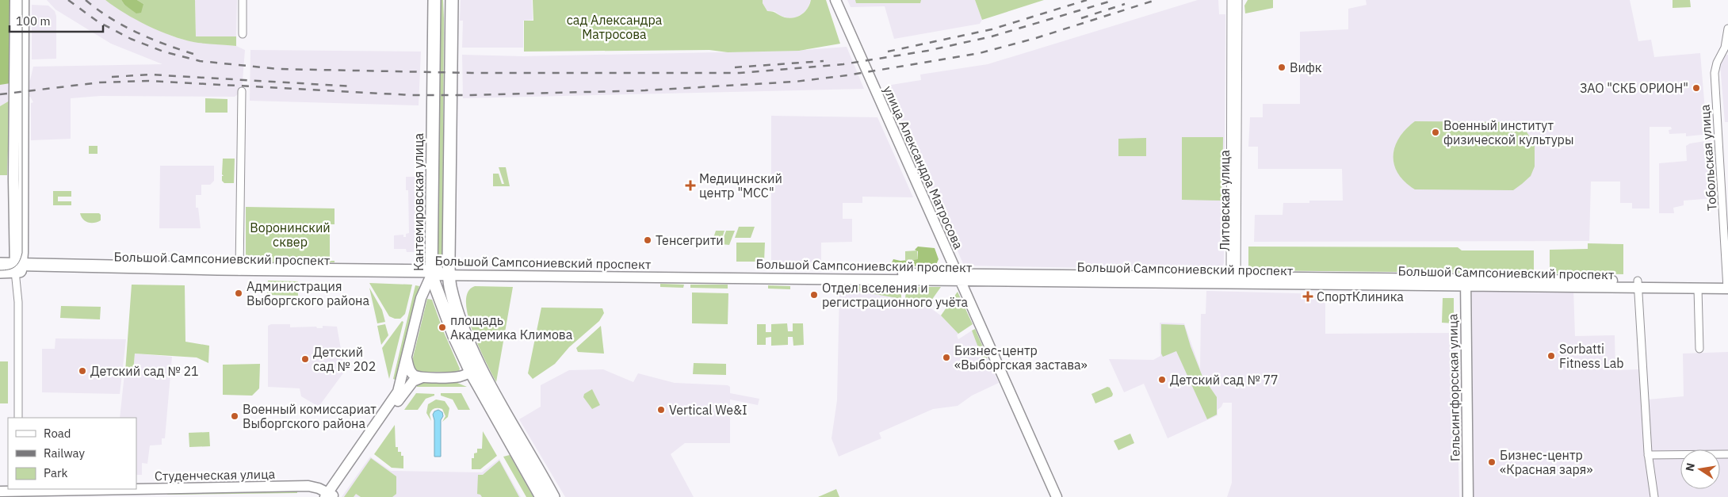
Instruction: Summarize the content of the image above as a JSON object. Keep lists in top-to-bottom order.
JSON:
{
  "streets": {
    "main road": [
      "улица Александра Матросова",
      "Кантемировская улица",
      "Большой Сампсониевский проспект",
      "Гельсингфорсская улица",
      "Студенческая улица"
    ],
    "street": ["Тобольская улица", "Литовская улица"]
  },
  "crossings": [
    ["Тобольская улица", "Большой Сампсониевский проспект"],
    ["улица Александра Матросова", "Большой Сампсониевский проспект"],
    ["Литовская улица", "Большой Сампсониевский проспект"],
    ["Кантемировская улица", "Большой Сампсониевский проспект"],
    ["Большой Сампсониевский проспект", "Гельсингфорсская улица"]
  ],
  "parks": ["cад Александра Матросова", "Воронинский сквер"],
  "places": {
    "other": [
      "Вифк",
      "ЗАО \"СКБ ОРИОН\"",
      "Военный институт физической культуры",
      "Тенсегрити",
      "Администрация Выборгского района",
      "Отдел вселения и регистрационного учёта",
      "площадь Академика Климова",
      "Sorbatti Fitness Lab",
      "Бизнес-центр «Выборгская застава»",
      "Детский сад № 202",
      "Детский сад № 21",
      "Детский сад № 77",
      "Vertical We&I",
      "Военный комиссариат Выборгского района",
      "Бизнес-центр «Красная заря»"
    ],
    "health": ["Медицинский центр \"МСС\"", "СпортКлиника"]
  },
  "legend": ["Road", "Railway", "Park"],
  "scale_bar": "100 m",
  "north": "left"
}
